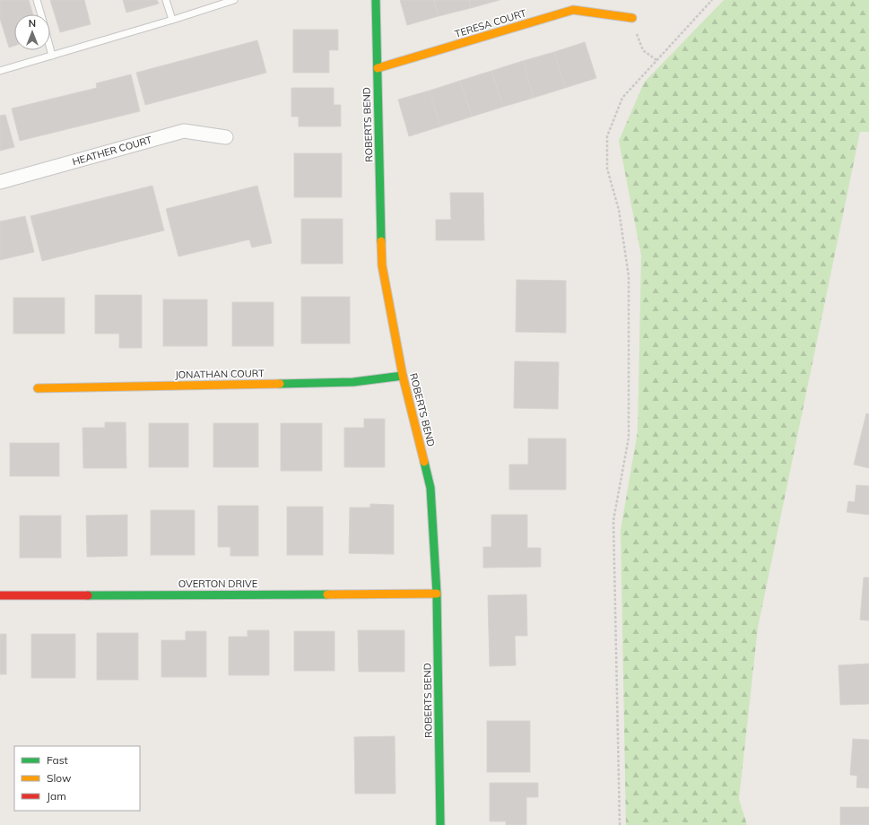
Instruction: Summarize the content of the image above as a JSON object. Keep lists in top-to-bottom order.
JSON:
{
  "streets": {
    "street": [
      "TERESA COURT",
      "ROBERTS BEND",
      "HEATHER COURT",
      "JONATHAN COURT",
      "OVERTON DRIVE"
    ]
  },
  "crossings": [
    ["TERESA COURT", "ROBERTS BEND"],
    ["ROBERTS BEND", "JONATHAN COURT"],
    ["ROBERTS BEND", "OVERTON DRIVE"]
  ],
  "legend": ["Fast", "Slow", "Jam"],
  "north": "top"
}
